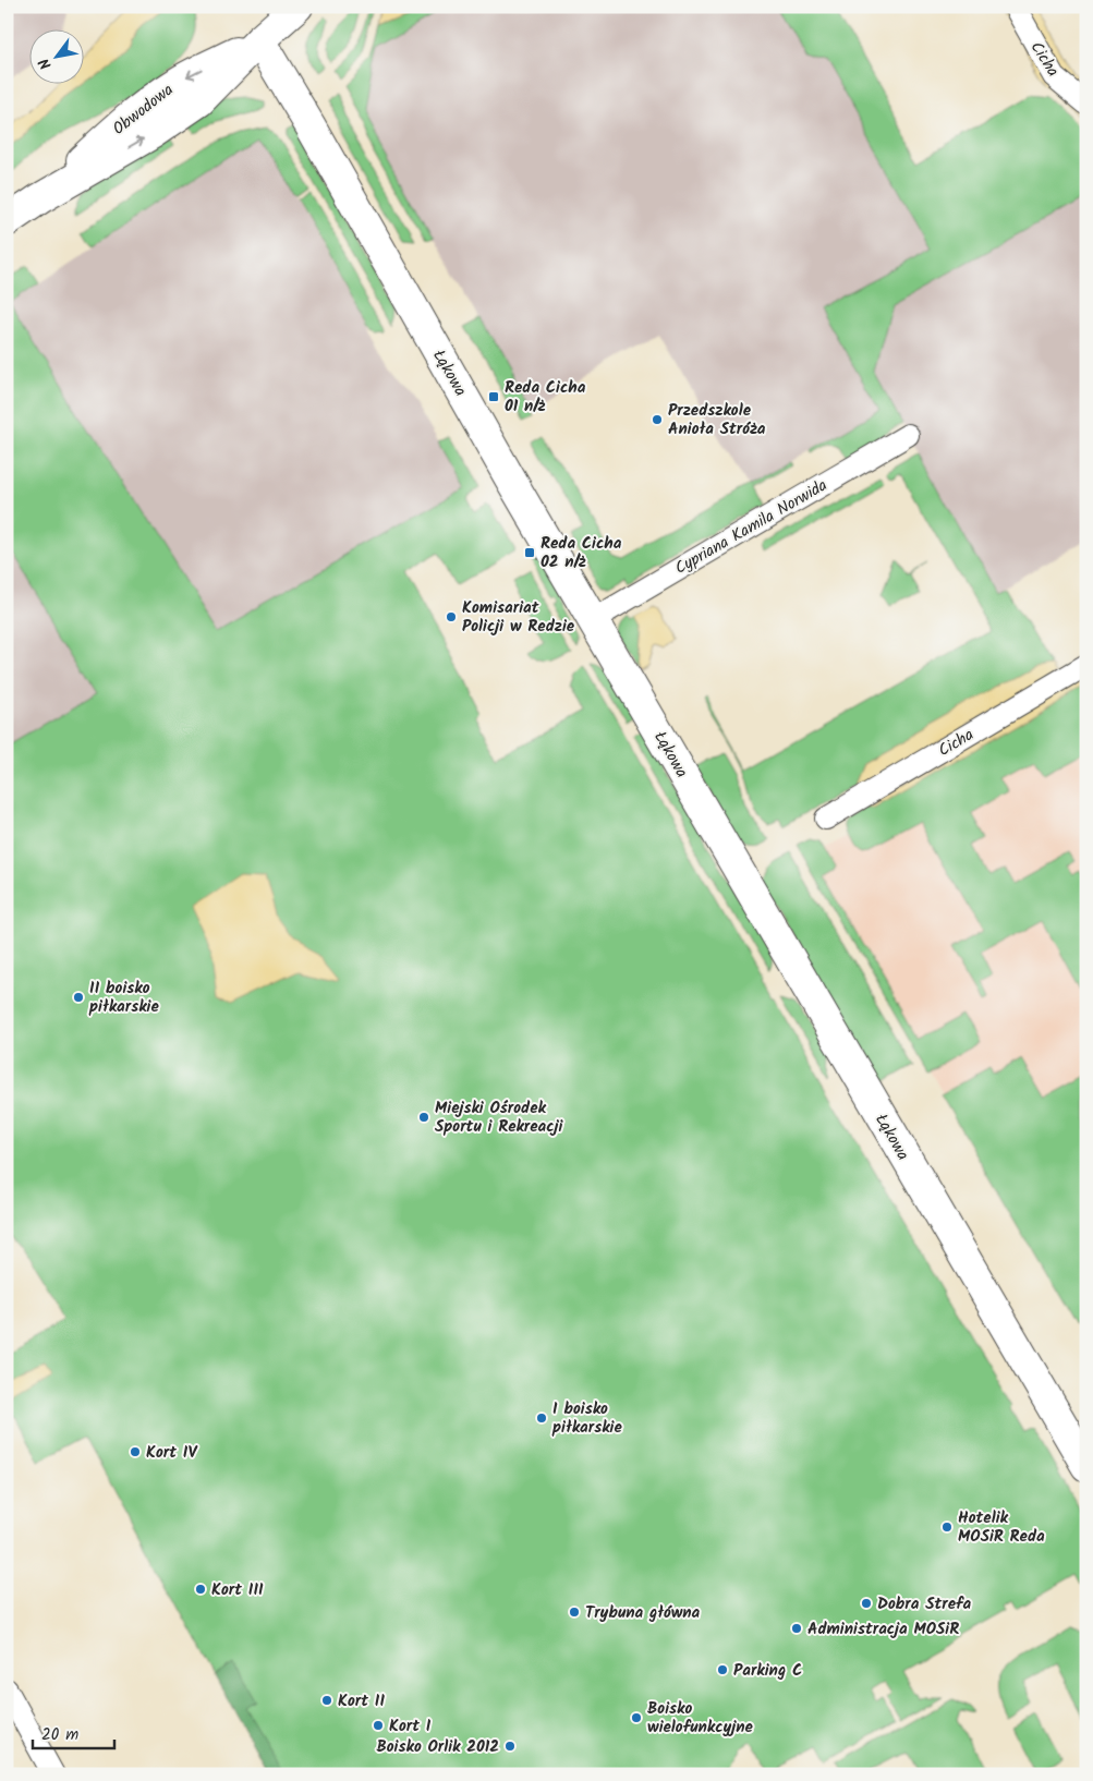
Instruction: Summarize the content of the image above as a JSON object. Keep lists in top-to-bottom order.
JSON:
{
  "streets": {
    "street": [
      "Cicha",
      "Obwodowa",
      "Łąkowa",
      "Cypriana Kamila Norwida"
    ]
  },
  "crossings": [
    ["Obwodowa", "Łąkowa"],
    ["Łąkowa", "Cypriana Kamila Norwida"]
  ],
  "places": {
    "transit": ["Reda Cicha 01 n/ż", "Reda Cicha 02 n/ż"],
    "other": [
      "Przedszkole Anioła Stróża",
      "Komisariat Policji w Redzie",
      "II boisko piłkarskie",
      "Miejski Ośrodek Sportu i Rekreacji",
      "I boisko piłkarskie",
      "Kort IV",
      "Hotelik MOSiR Reda",
      "Kort III",
      "Dobra Strefa",
      "Trybuna główna",
      "Administracja MOSiR",
      "Parking C",
      "Kort II",
      "Boisko wielofunkcyjne",
      "Kort I",
      "Boisko Orlik 2012"
    ]
  },
  "scale_bar": "20 m",
  "north": "bottom left"
}
